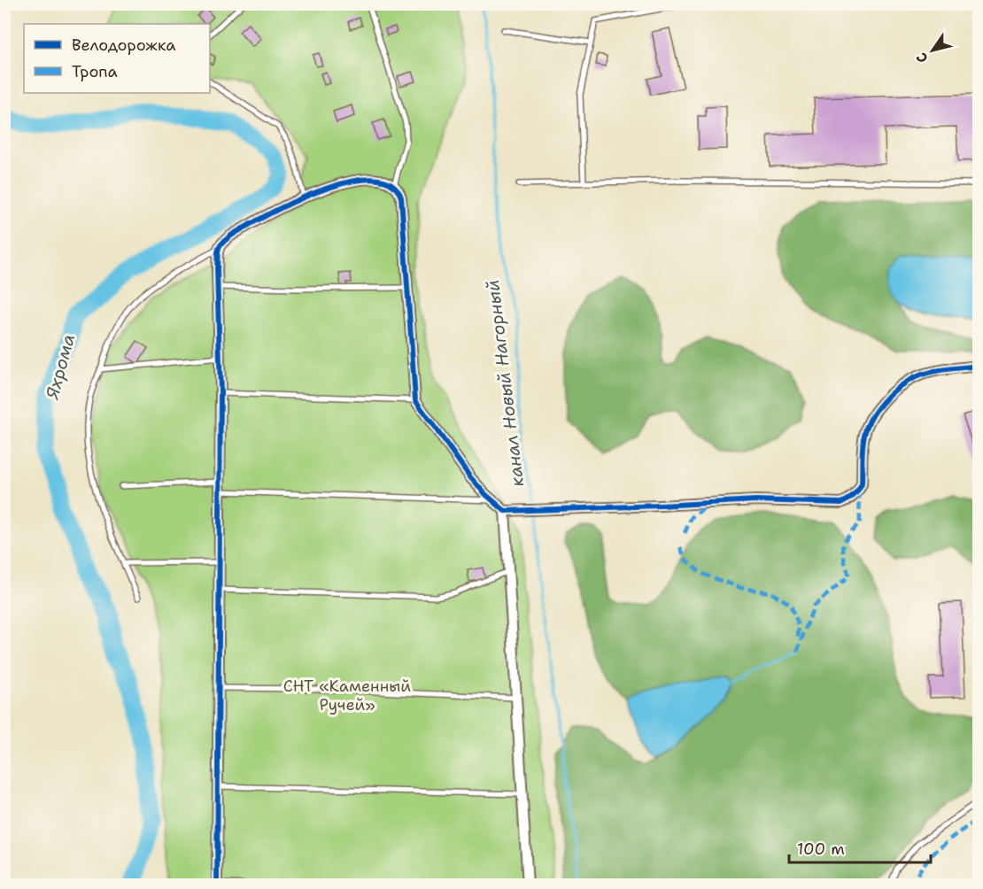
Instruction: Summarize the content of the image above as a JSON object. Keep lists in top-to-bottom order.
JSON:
{
  "water": ["Яхрома", "канал Новый Нагорный"],
  "parks": ["СНТ «Каменный Ручей»"],
  "legend": ["Велодорожка", "Тропа"],
  "scale_bar": "100 m",
  "north": "bottom left"
}
